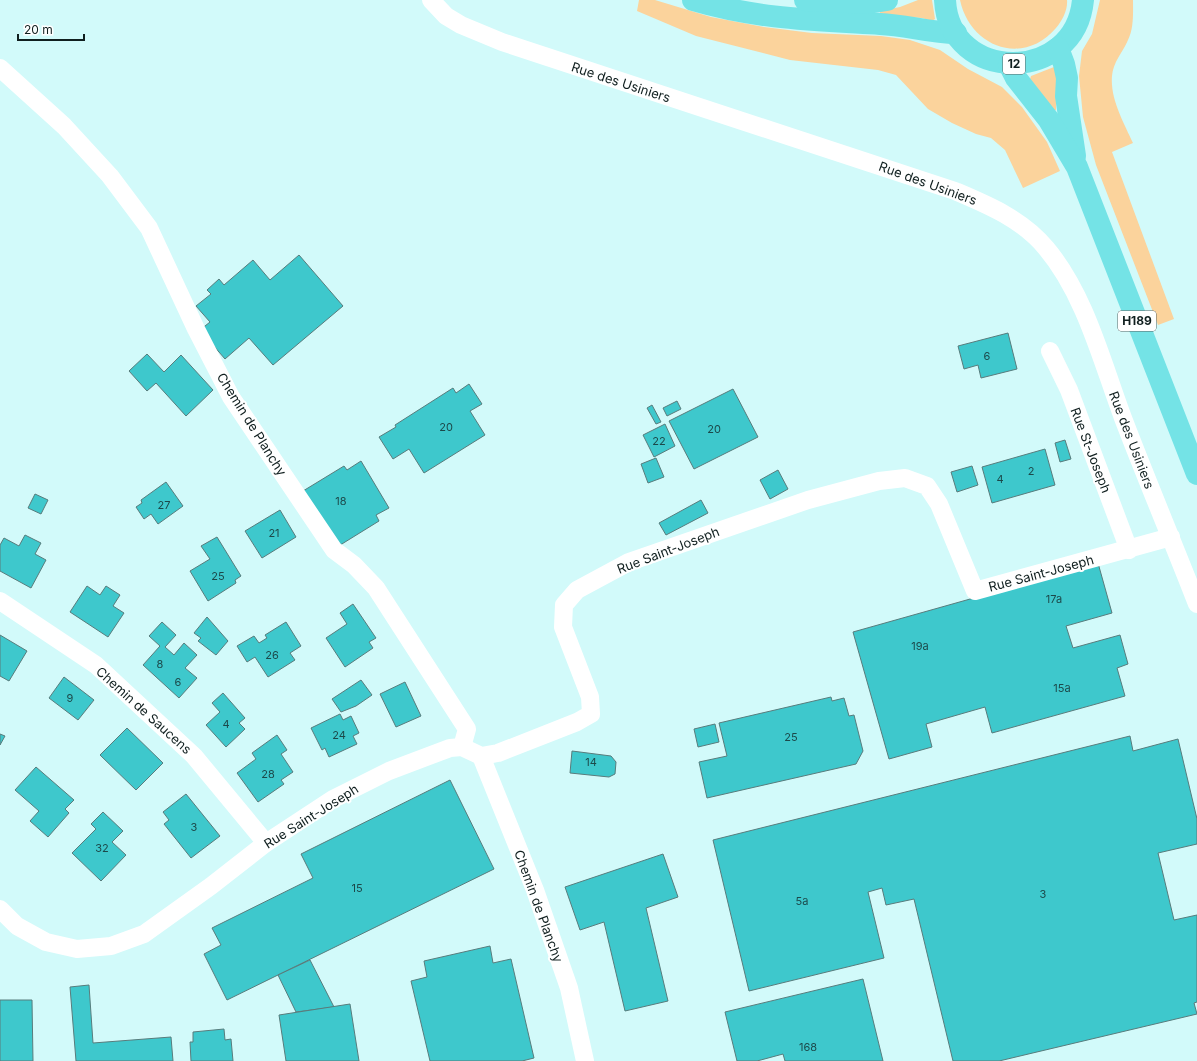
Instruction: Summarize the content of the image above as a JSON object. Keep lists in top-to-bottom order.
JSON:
{
  "streets": {
    "highway": ["12", "H189"],
    "street": [
      "Rue des Usiniers",
      "Chemin de Planchy",
      "Rue St-Joseph",
      "Rue Saint-Joseph",
      "Chemin de Saucens"
    ]
  },
  "crossings": [
    ["Rue des Usiniers", "Rue Saint-Joseph"],
    ["Chemin de Planchy", "Rue Saint-Joseph"],
    ["Rue St-Joseph", "Rue Saint-Joseph"],
    ["Rue Saint-Joseph", "Chemin de Saucens"]
  ],
  "house_numbers": [
    "6",
    "20",
    "20",
    "22",
    "2",
    "4",
    "18",
    "27",
    "21",
    "25",
    "17a",
    "19a",
    "26",
    "8",
    "6",
    "15a",
    "9",
    "4",
    "24",
    "25",
    "14",
    "28",
    "3",
    "32",
    "15",
    "3",
    "5a",
    "168"
  ],
  "scale_bar": "20 m"
}
